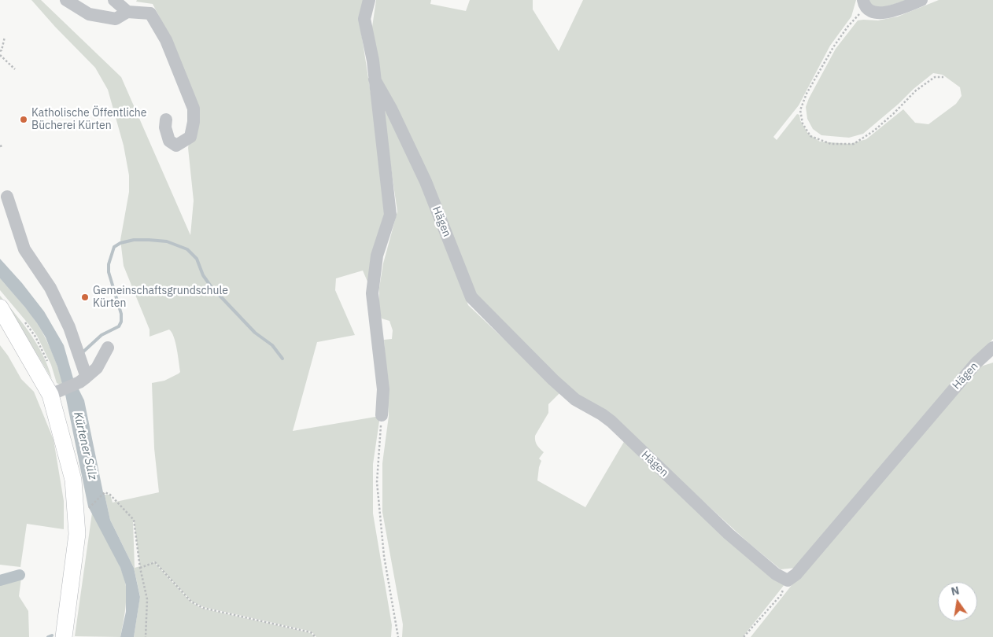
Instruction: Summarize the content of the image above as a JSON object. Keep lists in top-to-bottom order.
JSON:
{
  "streets": {
    "street": ["Hägen"]
  },
  "water": ["Kürtener Sülz"],
  "places": ["Katholische Öffentliche Bücherei Kürten", "Gemeinschaftsgrundschule Kürten"],
  "north": "top"
}
